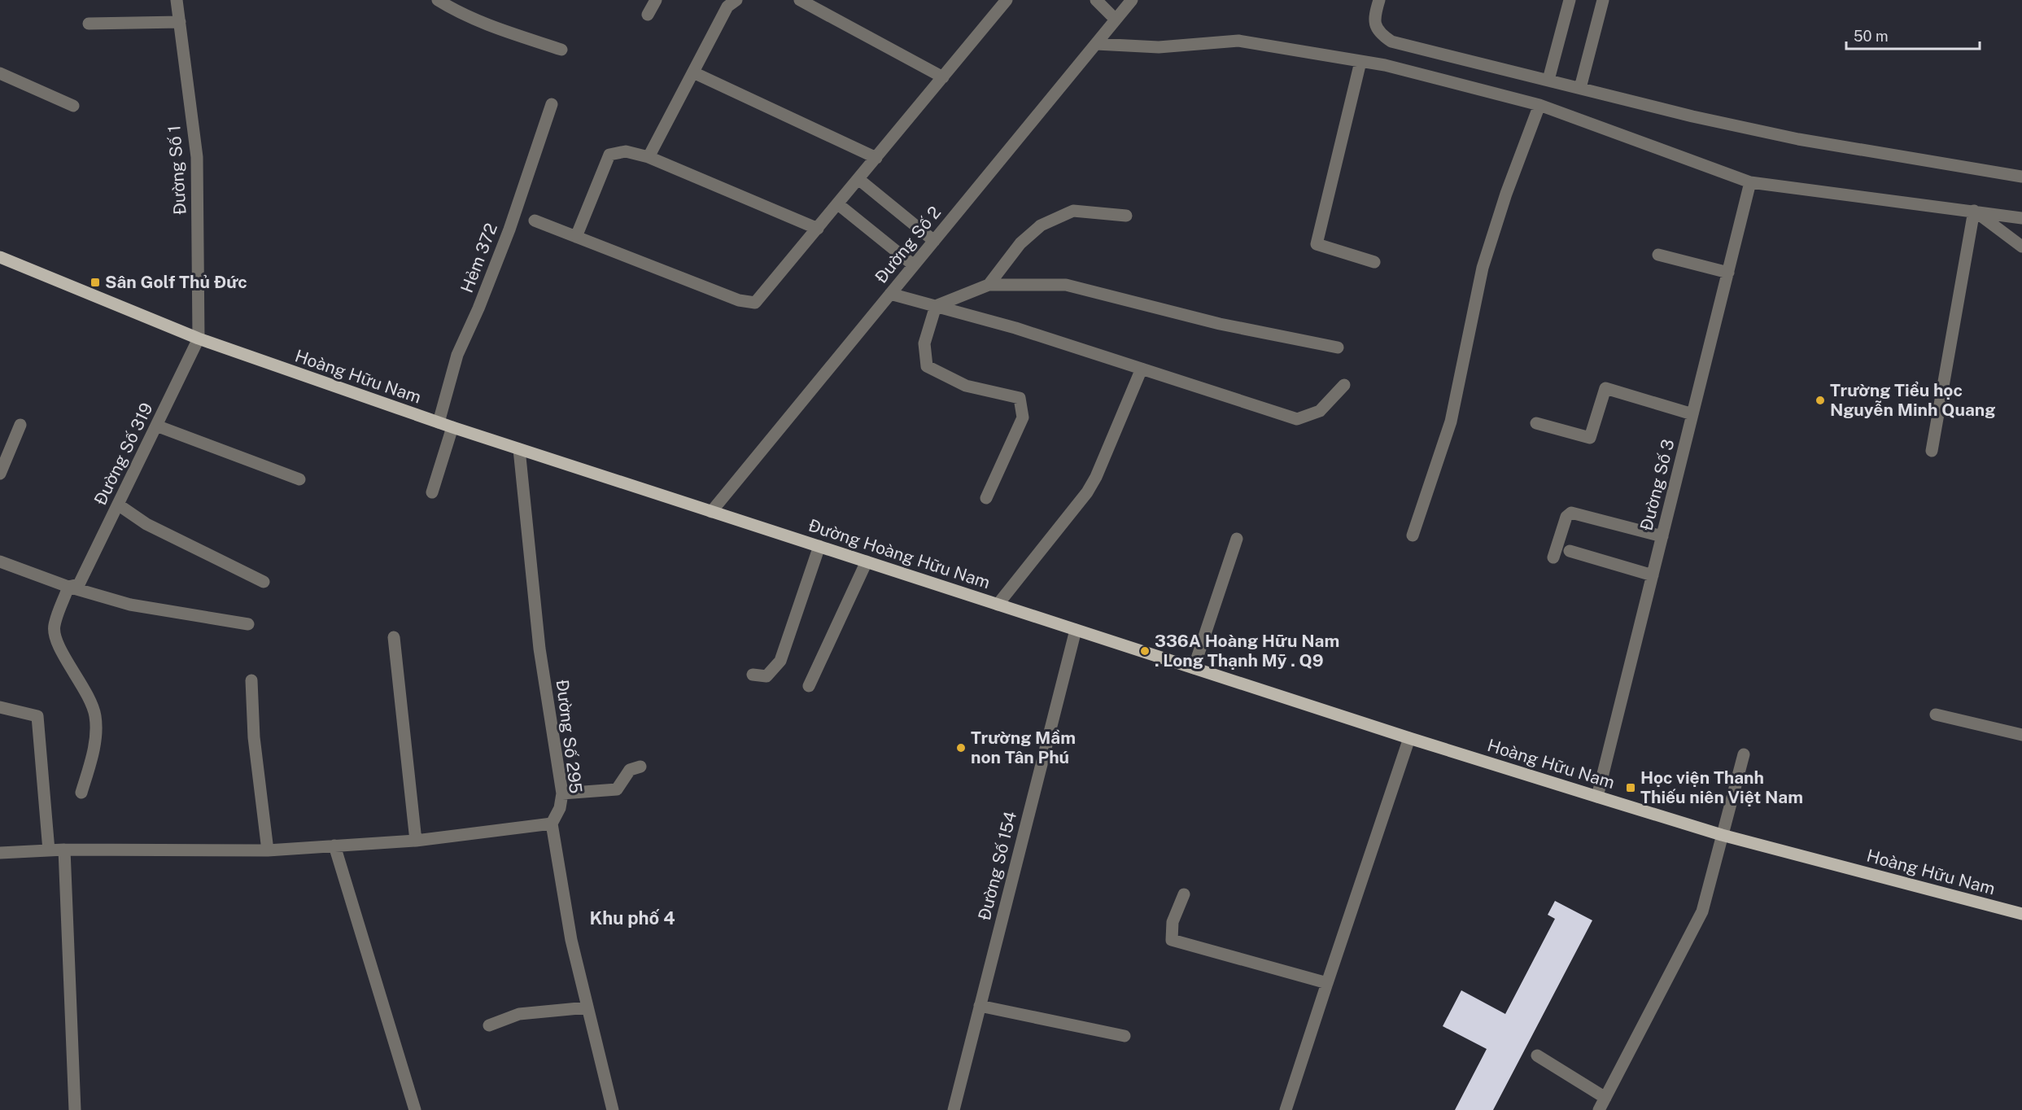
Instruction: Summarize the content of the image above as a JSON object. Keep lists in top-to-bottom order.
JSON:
{
  "streets": {
    "main road": ["Hoàng Hữu Nam", "Đường Hoàng Hữu Nam"],
    "street": [
      "Đường Số 1",
      "Đường Số 2",
      "Hẻm 372",
      "Đường Số 319",
      "Đường Số 3",
      "Đường Số 295",
      "Đường Số 154"
    ]
  },
  "crossings": [
    ["Đường Số 1", "Hoàng Hữu Nam"],
    ["Đường Số 1", "Đường Số 319"],
    ["Đường Số 2", "Hoàng Hữu Nam"],
    ["Đường Số 2", "Đường Hoàng Hữu Nam"],
    ["Hẻm 372", "Hoàng Hữu Nam"],
    ["Hoàng Hữu Nam", "Đường Số 319"],
    ["Hoàng Hữu Nam", "Đường Số 3"],
    ["Hoàng Hữu Nam", "Đường Hoàng Hữu Nam"],
    ["Hoàng Hữu Nam", "Đường Số 295"],
    ["Hoàng Hữu Nam", "Đường Số 154"],
    ["Đường Hoàng Hữu Nam", "Đường Số 154"]
  ],
  "districts": ["Khu phố 4"],
  "places": {
    "transit": ["Sân Golf Thủ Đức", "Học viện Thanh Thiếu niên Việt Nam"],
    "other": ["Trường Tiểu học Nguyễn Minh Quang", "336A Hoàng Hữu Nam . Long Thạnh Mỹ . Q9", "Trường Mầm non Tân Phú"]
  },
  "scale_bar": "50 m"
}
